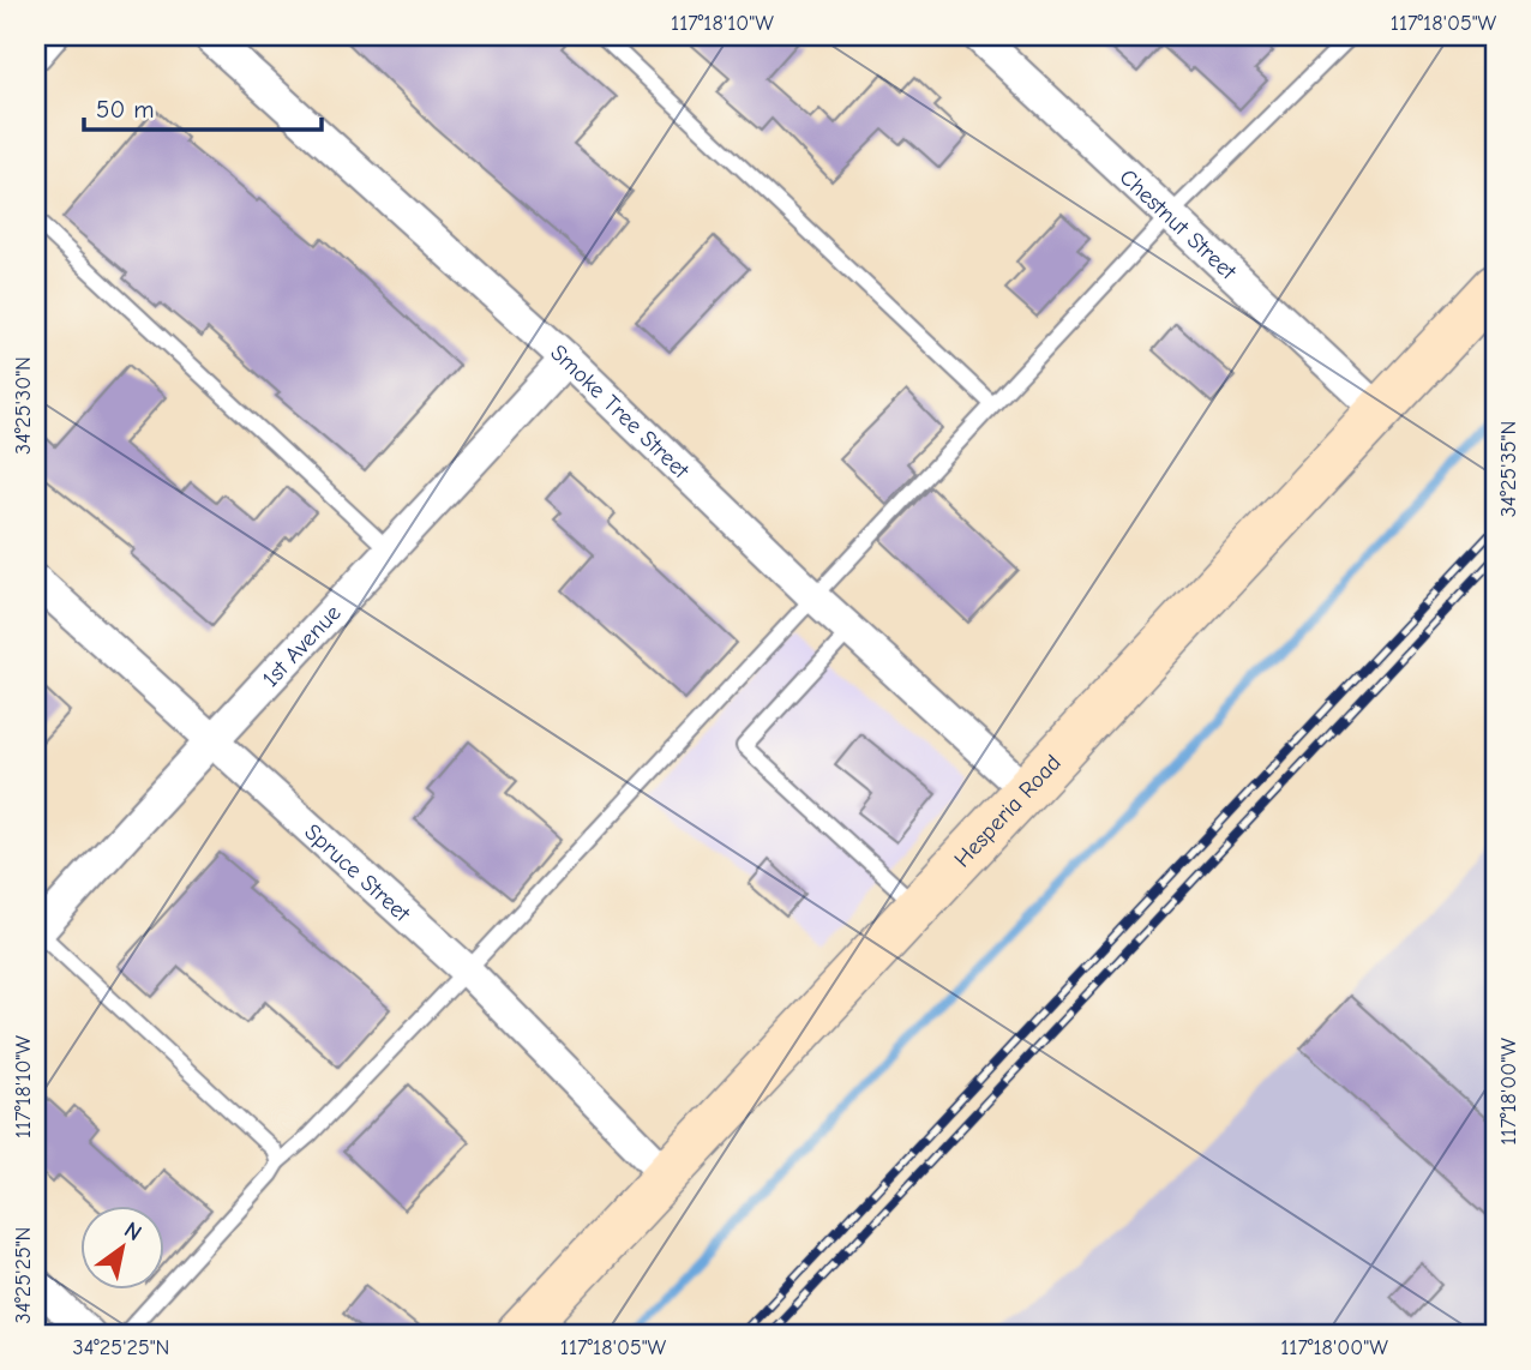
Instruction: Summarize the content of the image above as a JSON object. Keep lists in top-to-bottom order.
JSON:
{
  "streets": {
    "main road": ["Hesperia Road"],
    "street": [
      "Chestnut Street",
      "Smoke Tree Street",
      "1st Avenue",
      "Spruce Street"
    ]
  },
  "crossings": [
    ["Chestnut Street", "Hesperia Road"],
    ["Smoke Tree Street", "1st Avenue"],
    ["Smoke Tree Street", "Hesperia Road"],
    ["1st Avenue", "Spruce Street"],
    ["Hesperia Road", "Spruce Street"]
  ],
  "scale_bar": "50 m",
  "north": "top right",
  "coordinates": [
    "117°18'10\"W",
    "117°18'05\"W",
    "34°25'30\"N",
    "34°25'35\"N",
    "117°18'00\"W",
    "34°25'25\"N"
  ]
}
